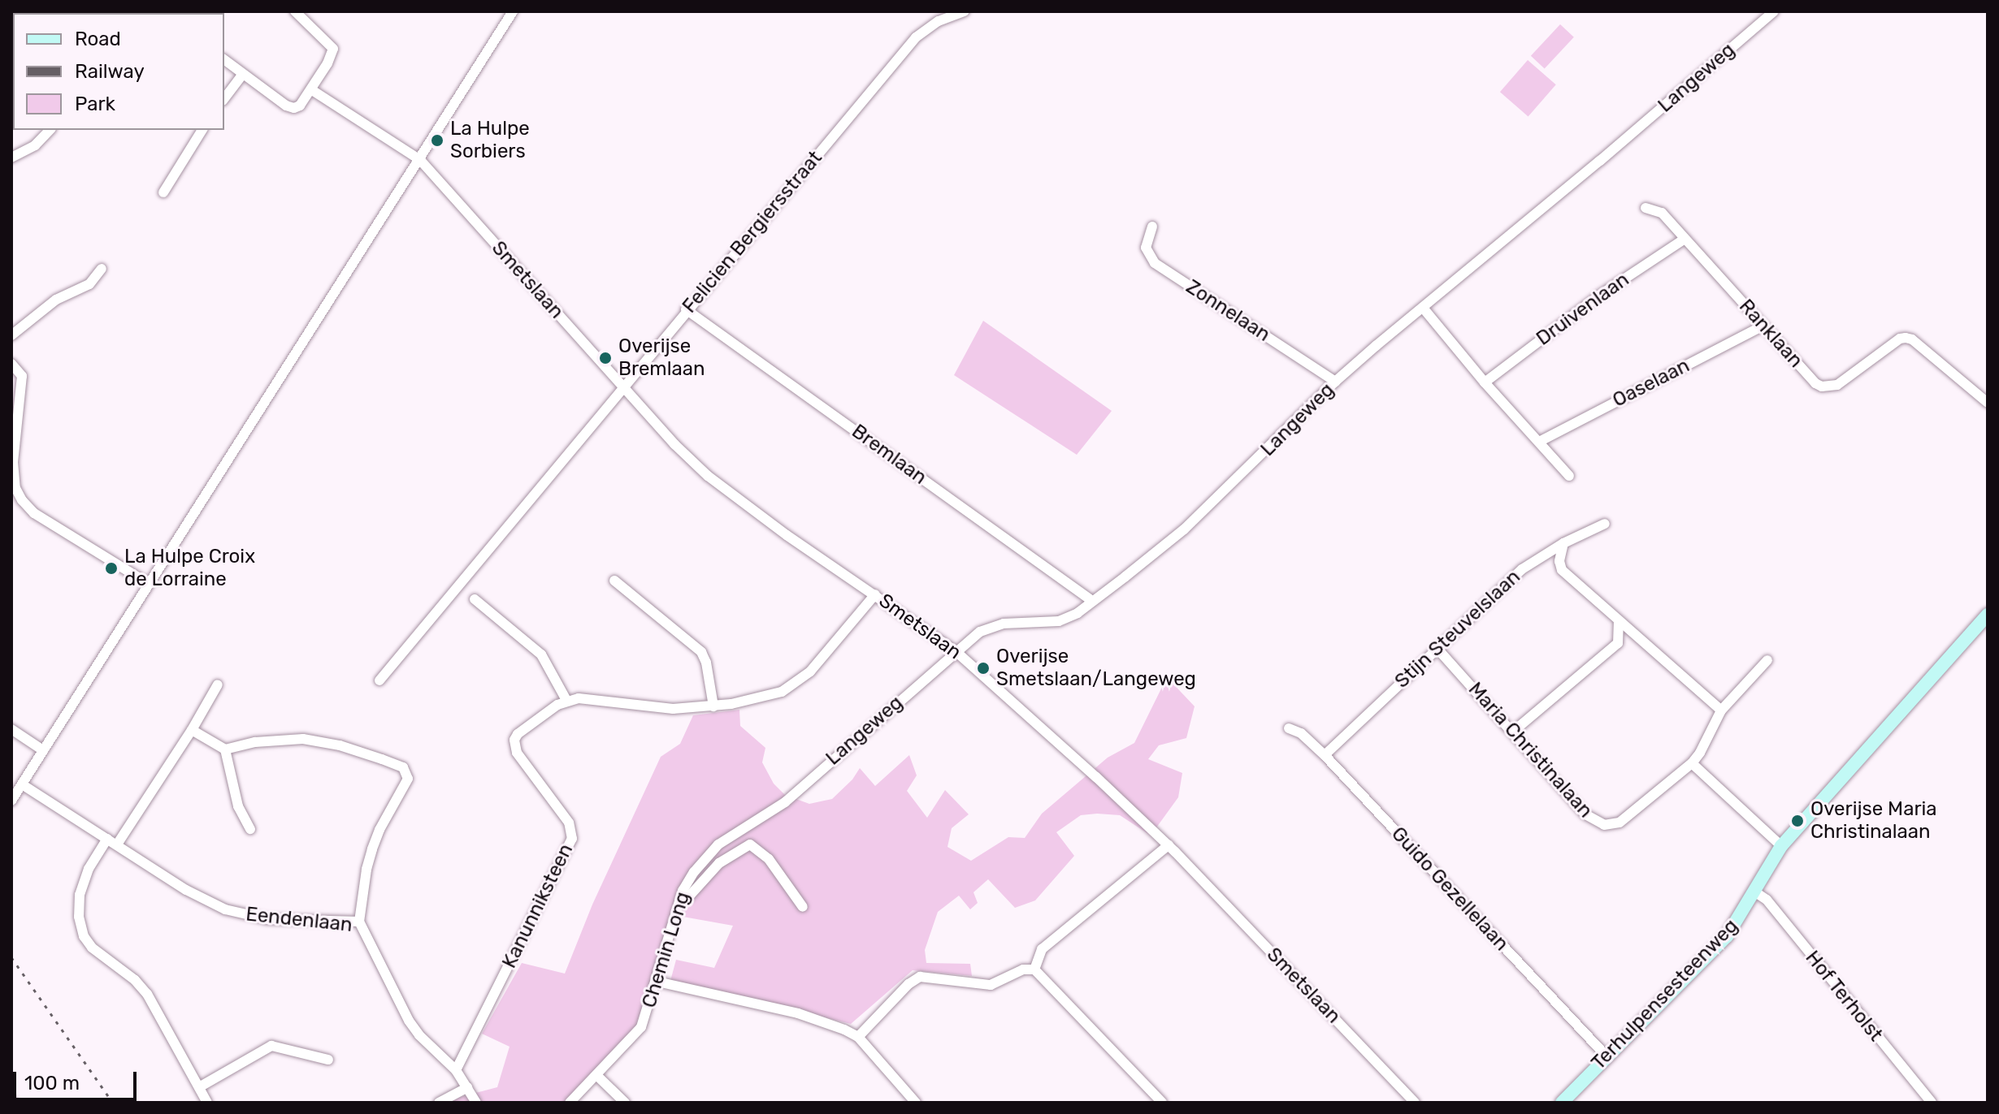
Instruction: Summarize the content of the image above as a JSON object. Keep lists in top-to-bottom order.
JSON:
{
  "streets": {
    "main road": ["Terhulpensesteenweg"],
    "street": [
      "Langeweg",
      "Felicien Bergiersstraat",
      "Smetslaan",
      "Druivenlaan",
      "Zonnelaan",
      "Ranklaan",
      "Oaselaan",
      "Bremlaan",
      "Stijn Steuvelslaan",
      "Maria Christinalaan",
      "Guido Gezellelaan",
      "Kanunniksteen",
      "Eendenlaan",
      "Chemin Long",
      "Hof Terholst"
    ]
  },
  "crossings": [
    ["Langeweg", "Smetslaan"],
    ["Langeweg", "Zonnelaan"],
    ["Langeweg", "Bremlaan"],
    ["Langeweg", "Chemin Long"],
    ["Felicien Bergiersstraat", "Smetslaan"],
    ["Felicien Bergiersstraat", "Bremlaan"],
    ["Smetslaan", "Kanunniksteen"],
    ["Druivenlaan", "Ranklaan"],
    ["Ranklaan", "Oaselaan"],
    ["Stijn Steuvelslaan", "Maria Christinalaan"],
    ["Stijn Steuvelslaan", "Guido Gezellelaan"],
    ["Guido Gezellelaan", "Terhulpensesteenweg"],
    ["Kanunniksteen", "Eendenlaan"],
    ["Terhulpensesteenweg", "Hof Terholst"]
  ],
  "places": [
    "La Hulpe Sorbiers",
    "Overijse Bremlaan",
    "La Hulpe Croix de Lorraine",
    "Overijse Smetslaan/Langeweg",
    "Overijse Maria Christinalaan"
  ],
  "legend": ["Road", "Railway", "Park"],
  "scale_bar": "100 m"
}
